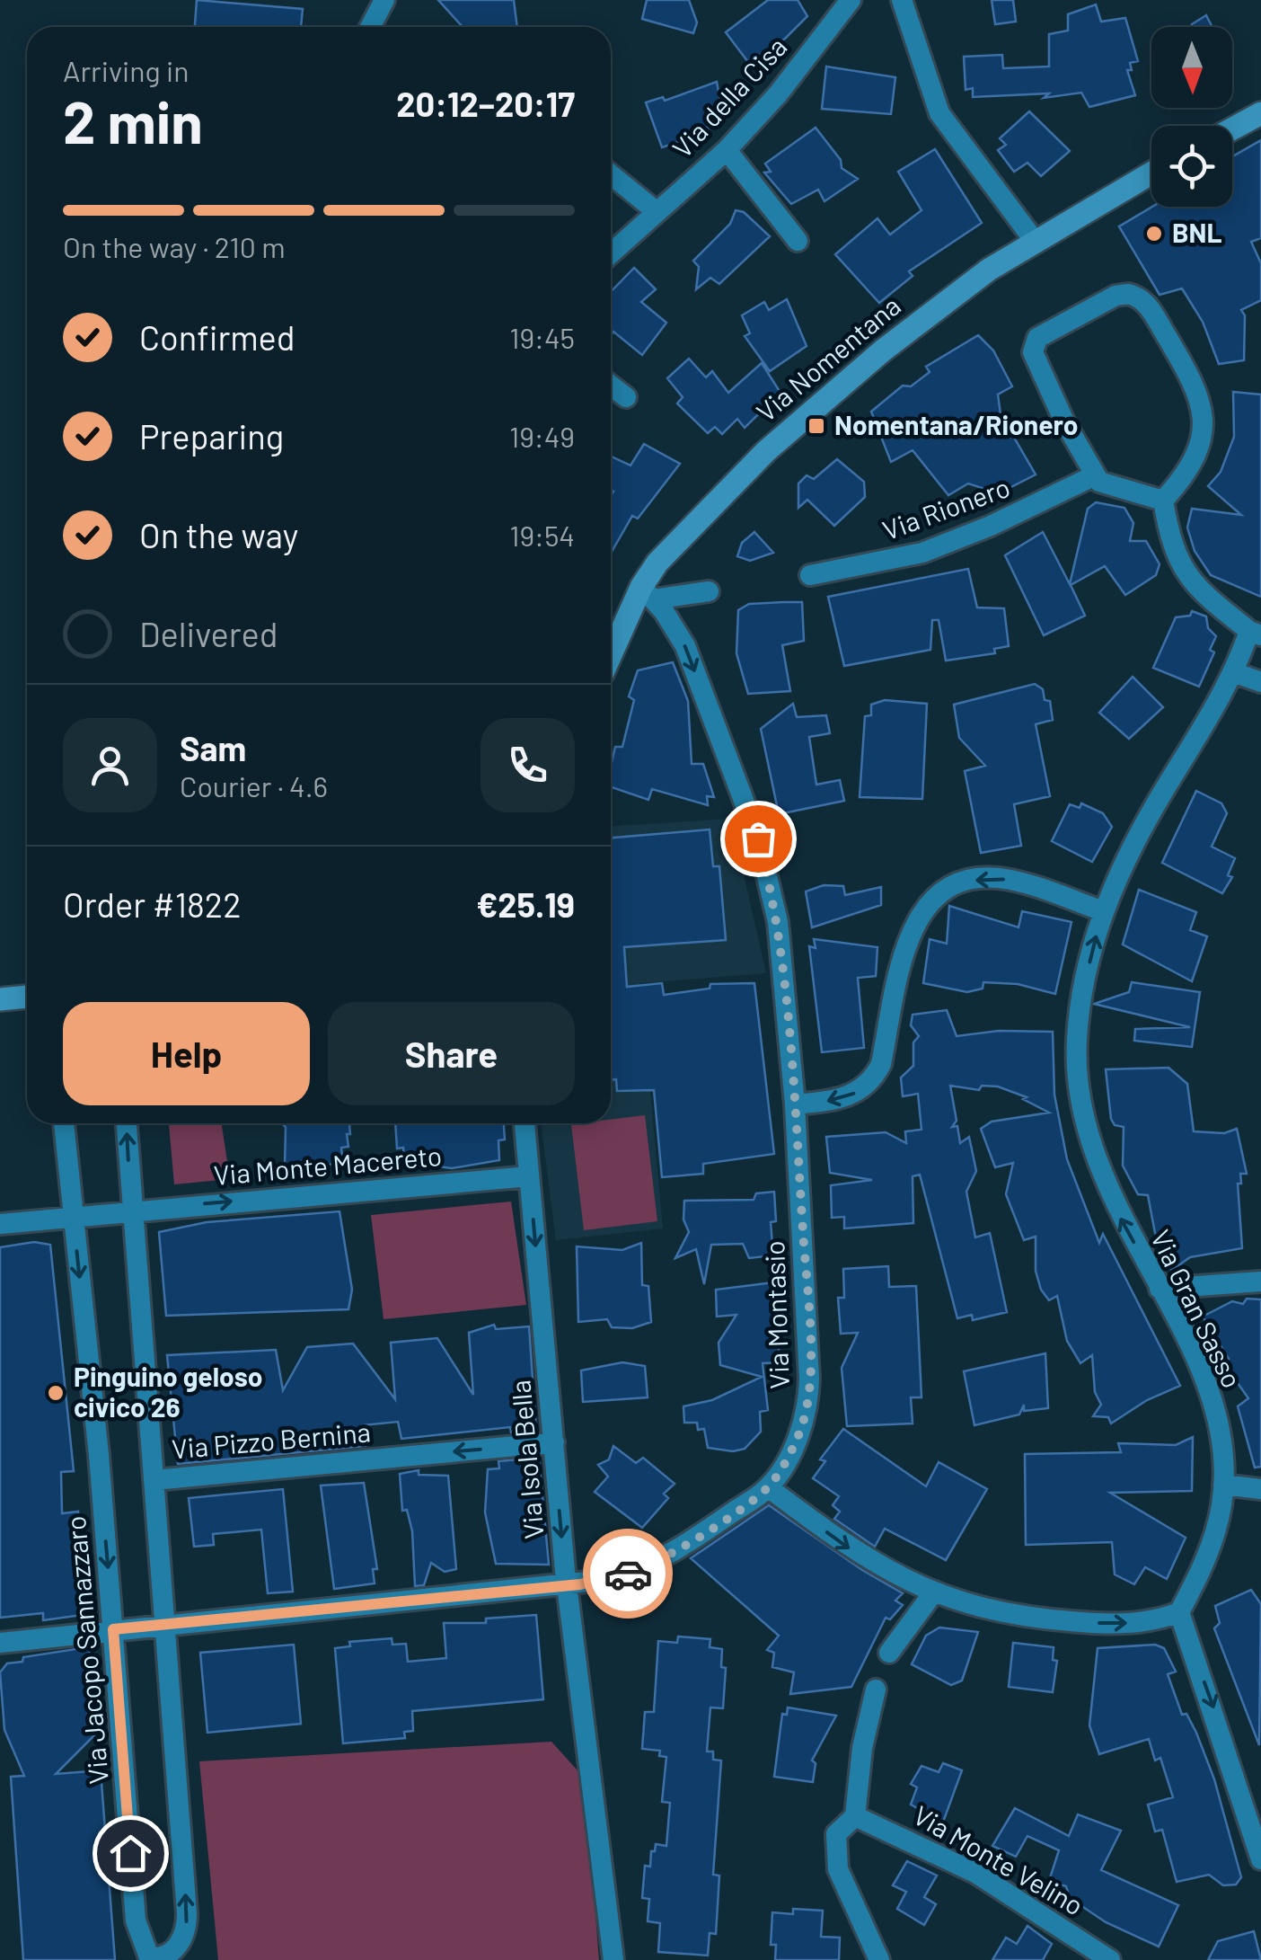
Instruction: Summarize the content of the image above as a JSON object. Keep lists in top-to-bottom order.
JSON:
{
  "streets": {
    "main road": ["Via Nomentana"],
    "street": [
      "Via della Cisa",
      "Via Rionero",
      "Via Monte Macereto",
      "Via Gran Sasso",
      "Via Montasio",
      "Via Pizzo Bernina",
      "Via Isola Bella",
      "Via Jacopo Sannazzaro",
      "Via Monte Velino"
    ]
  },
  "crossings": [
    ["Via Nomentana", "Via Montasio"],
    ["Via Monte Macereto", "Via Isola Bella"],
    ["Via Monte Macereto", "Via Jacopo Sannazzaro"],
    ["Via Montasio", "Via Isola Bella"],
    ["Via Montasio", "Via Jacopo Sannazzaro"],
    ["Via Pizzo Bernina", "Via Isola Bella"],
    ["Via Pizzo Bernina", "Via Jacopo Sannazzaro"]
  ],
  "one_way": [
    "Via Monte Macereto",
    "Via Gran Sasso",
    "Via Pizzo Bernina",
    "Via Isola Bella"
  ],
  "places": {
    "other": ["BNL", "Pinguino geloso civico 26"],
    "transit": ["Nomentana/Rionero"]
  },
  "north": "bottom",
  "page": {
    "heading": ["2 min", "Arriving in", "20:12–20:17"],
    "panel": [
      "Sam",
      "Courier · 4.6",
      "Order #1822",
      "€25.19"
    ],
    "bar": "On the way · 210 m",
    "list": [
      ["Confirmed", "19:45"],
      ["Preparing", "19:49"],
      ["On the way", "19:54"],
      "Delivered"
    ],
    "buttons": ["Help", "Share"]
  }
}
